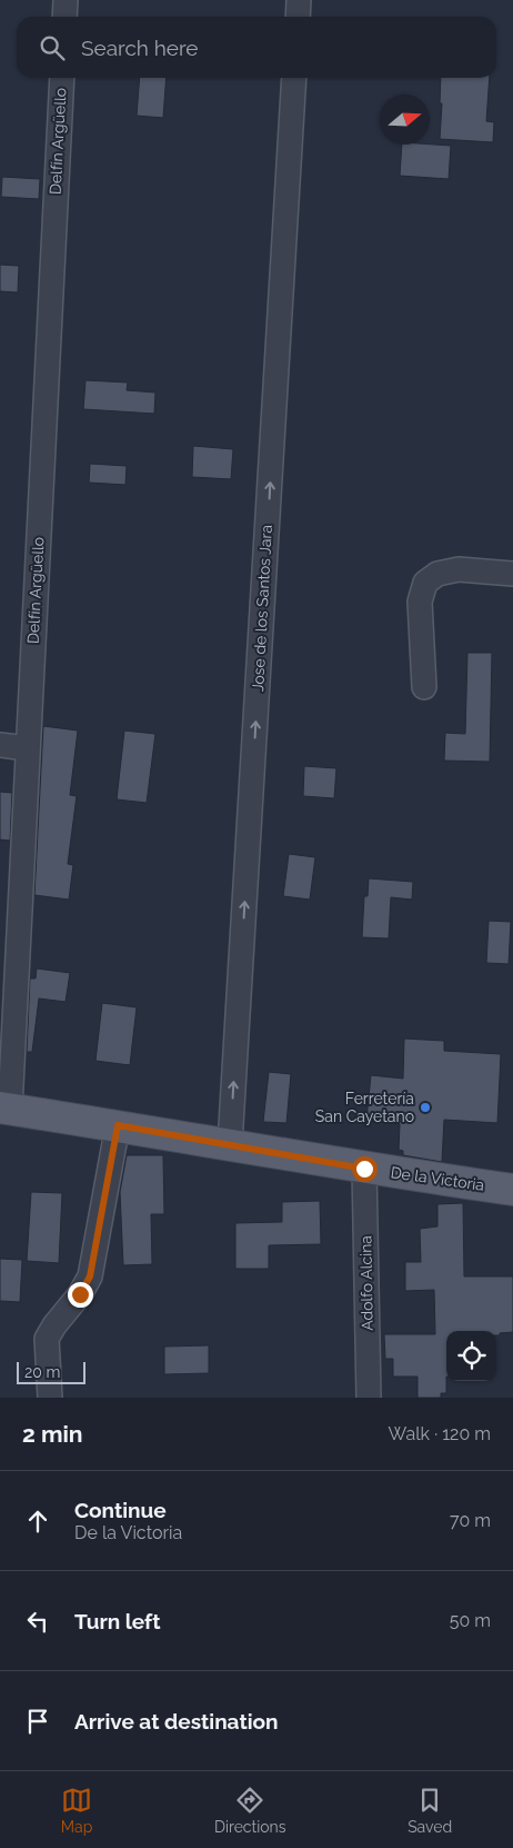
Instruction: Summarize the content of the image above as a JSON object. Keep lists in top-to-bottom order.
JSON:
{
  "streets": {
    "main road": ["De la Victoria"],
    "street": ["Delfín Argüello", "Jose de los Santos Jara", "Adolfo Alcina"]
  },
  "crossings": [
    ["Delfín Argüello", "De la Victoria"],
    ["Jose de los Santos Jara", "De la Victoria"],
    ["De la Victoria", "Adolfo Alcina"]
  ],
  "one_way": ["Jose de los Santos Jara"],
  "places": ["Ferretería San Cayetano"],
  "scale_bar": "20 m",
  "north": "right",
  "page": {
    "search": "Search here",
    "scale": "20 m",
    "heading": ["2 min", "Walk · 120 m"],
    "list": [
      ["Continue", "De la Victoria", "70 m"],
      ["Turn left", "50 m"],
      "Arrive at destination"
    ],
    "nav": ["Map", "Directions", "Saved"]
  }
}
